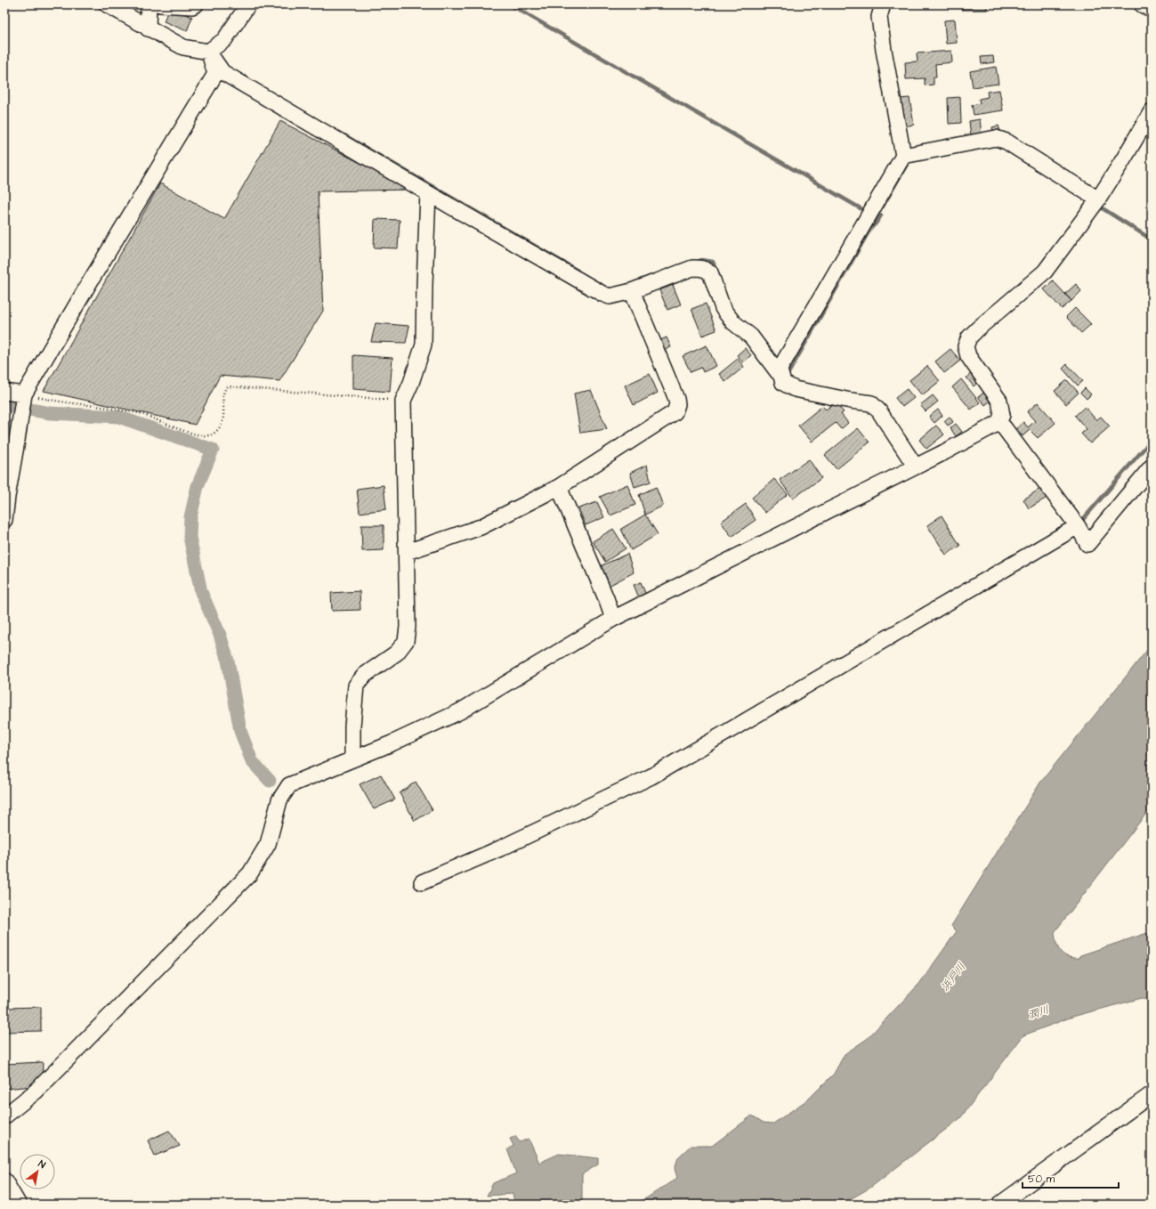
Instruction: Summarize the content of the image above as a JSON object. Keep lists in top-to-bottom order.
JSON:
{
  "water": ["浜戸川", "潤川"],
  "scale_bar": "50 m",
  "north": "top right"
}
